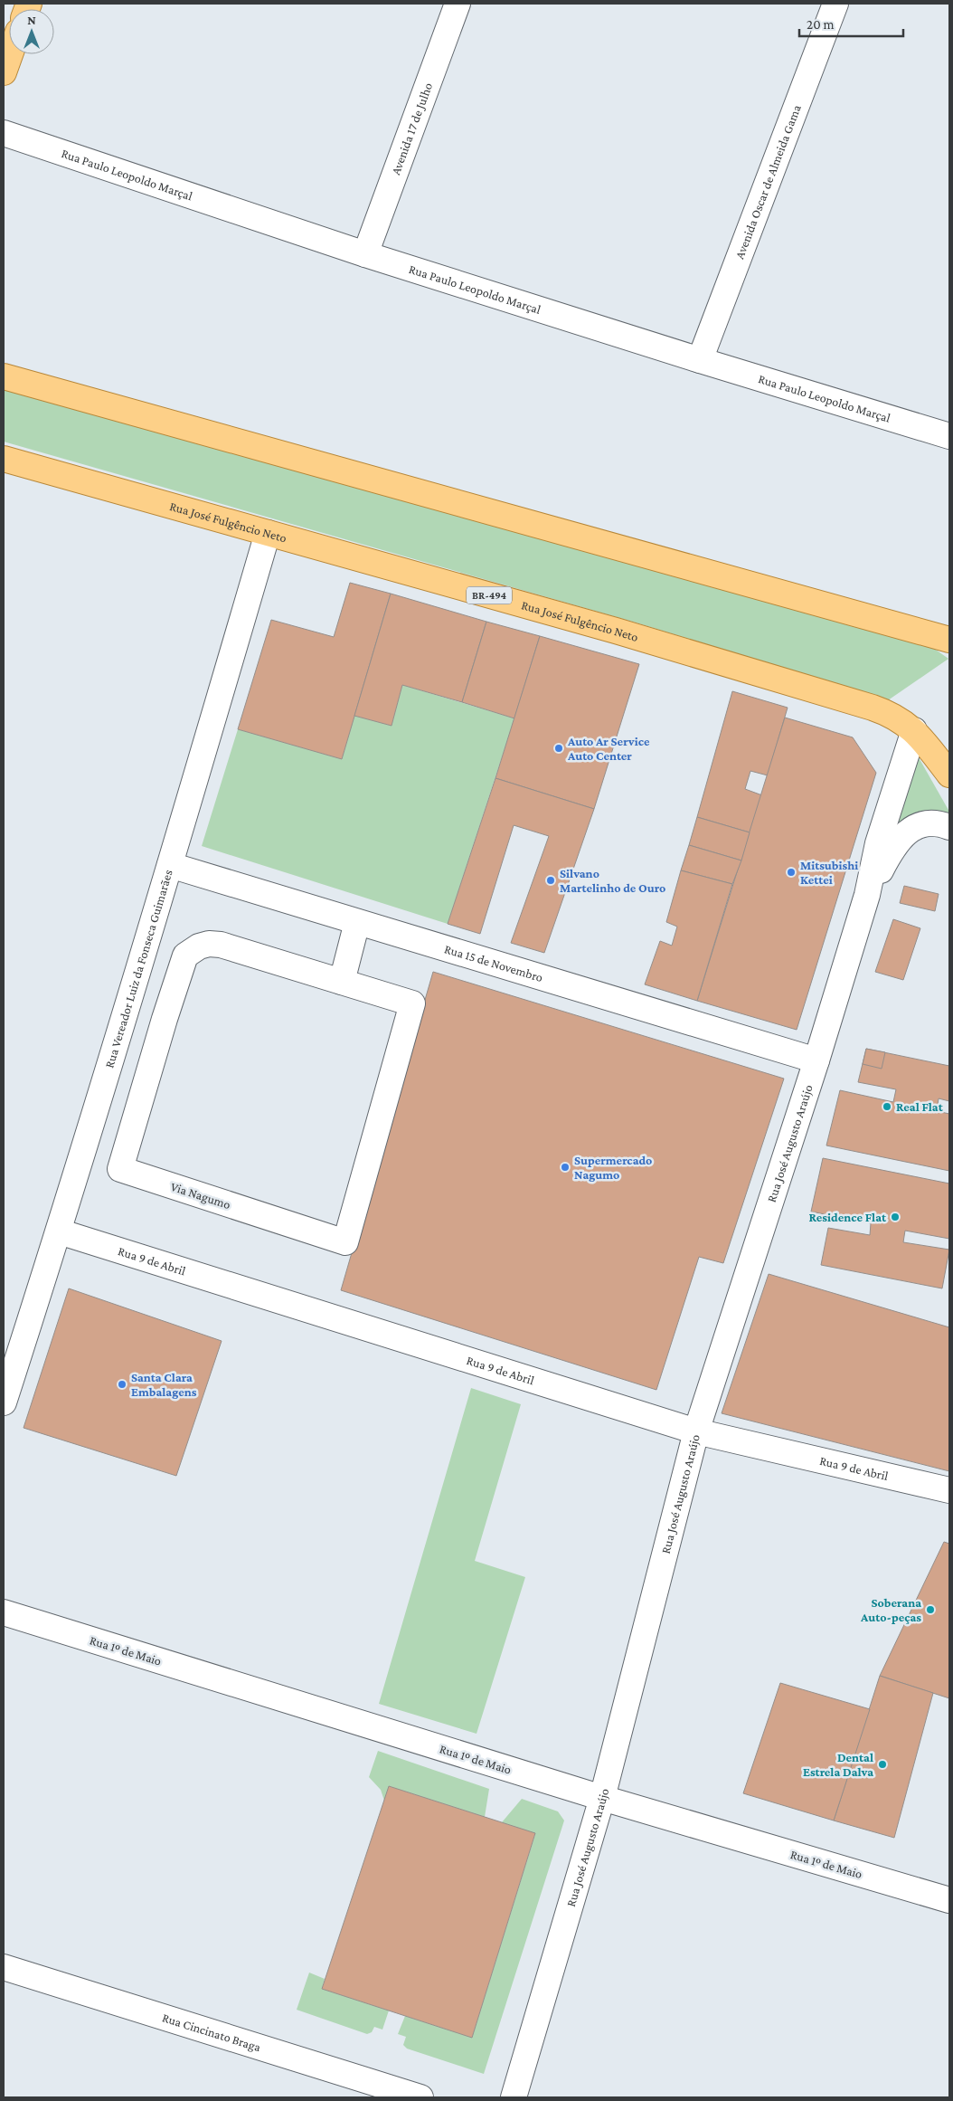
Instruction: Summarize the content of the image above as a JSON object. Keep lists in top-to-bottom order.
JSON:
{
  "streets": {
    "main road": ["Rua José Fulgêncio Neto", "BR-494"],
    "street": [
      "Avenida 17 de Julho",
      "Rua Paulo Leopoldo Marçal",
      "Avenida Oscar de Almeida Gama",
      "Rua 15 de Novembro",
      "Rua Vereador Luiz da Fonseca Guimarães",
      "Rua José Augusto Araújo",
      "Via Nagumo",
      "Rua 9 de Abril",
      "Rua 1º de Maio",
      "Rua Cincinato Braga"
    ]
  },
  "crossings": [
    ["Avenida 17 de Julho", "Rua Paulo Leopoldo Marçal"],
    ["Rua Paulo Leopoldo Marçal", "Avenida Oscar de Almeida Gama"],
    ["Rua José Fulgêncio Neto", "Rua Vereador Luiz da Fonseca Guimarães"],
    ["Rua José Fulgêncio Neto", "Rua José Augusto Araújo"],
    ["Rua 15 de Novembro", "Rua Vereador Luiz da Fonseca Guimarães"],
    ["Rua 15 de Novembro", "Rua José Augusto Araújo"],
    ["Rua Vereador Luiz da Fonseca Guimarães", "Rua 9 de Abril"],
    ["Rua José Augusto Araújo", "Rua 9 de Abril"],
    ["Rua José Augusto Araújo", "Rua 1º de Maio"]
  ],
  "places": [
    "Auto Ar Service Auto Center",
    "Mitsubishi Kettei",
    "Silvano Martelinho de Ouro",
    "Real Flat",
    "Supermercado Nagumo",
    "Residence Flat",
    "Santa Clara Embalagens",
    "Soberana Auto-peças",
    "Dental Estrela Dalva"
  ],
  "scale_bar": "20 m",
  "north": "top"
}
